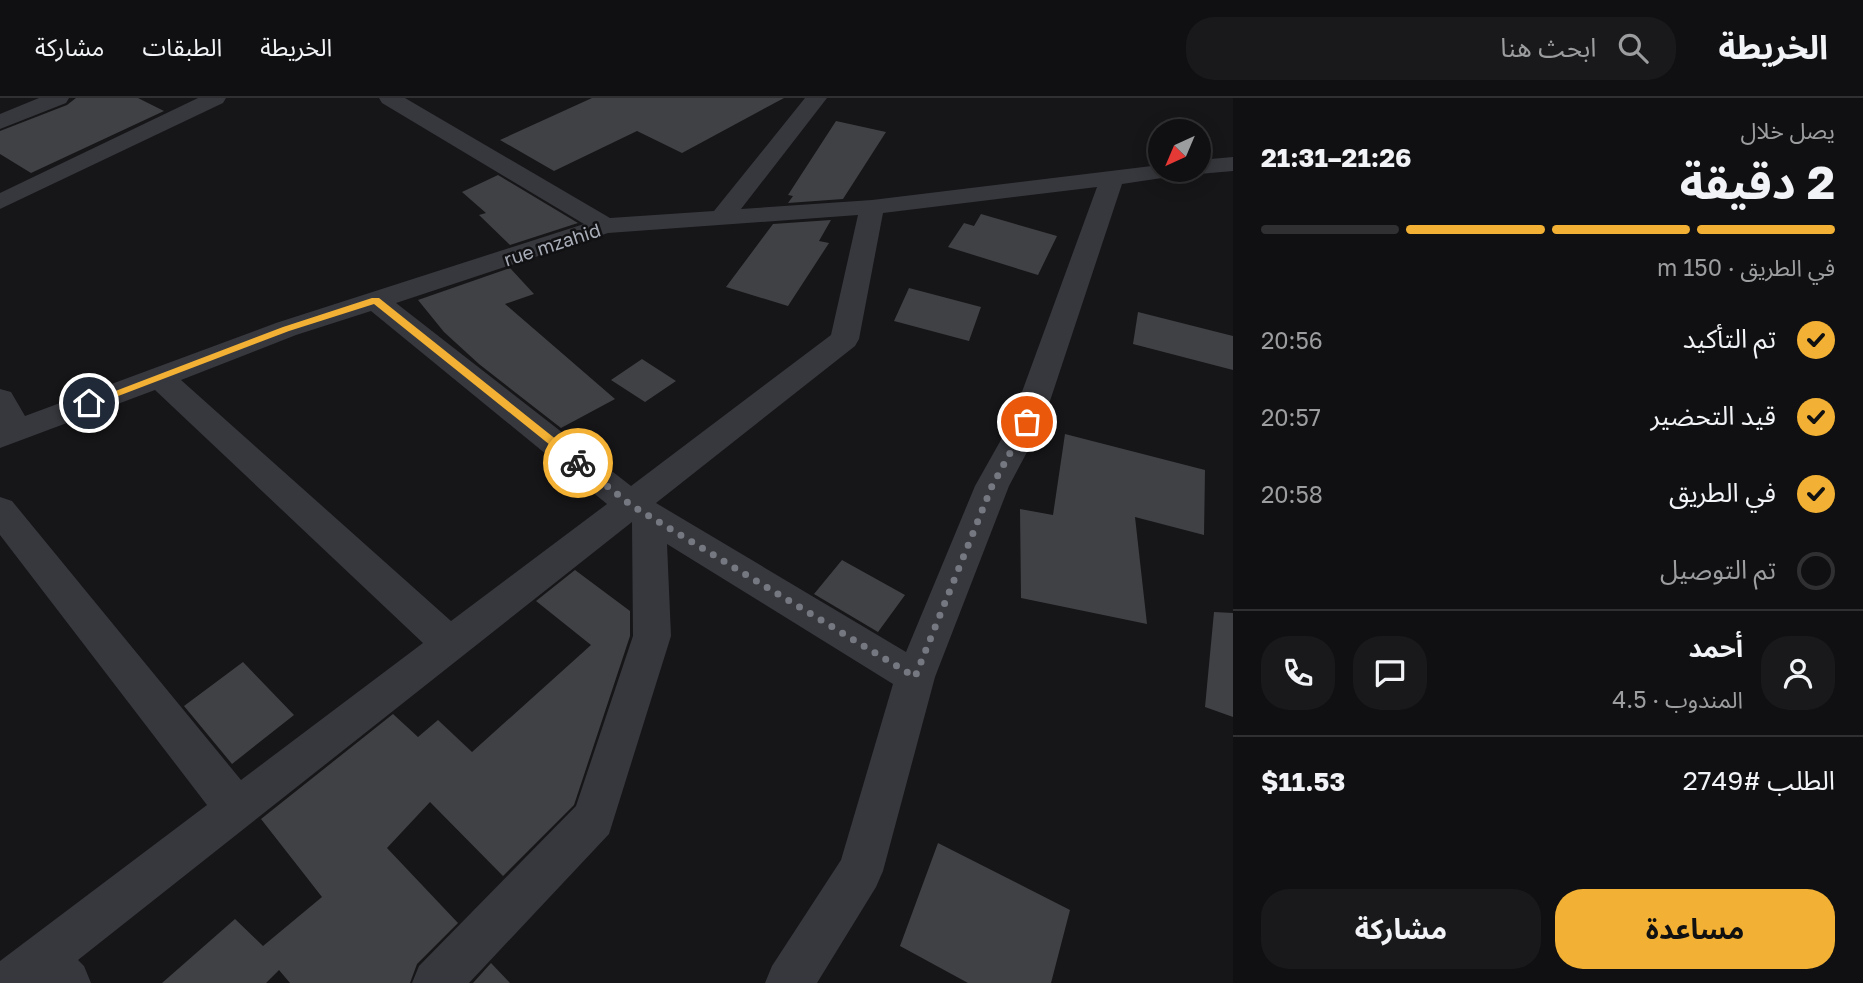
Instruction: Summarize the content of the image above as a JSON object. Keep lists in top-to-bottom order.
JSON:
{
  "streets": {
    "street": ["rue mzahid"]
  },
  "north": "bottom left",
  "page": {
    "header": "الخريطة",
    "search": "ابحث هنا",
    "nav": ["الخريطة", "الطبقات", "مشاركة"],
    "heading": ["2 دقيقة", "يصل خلال", "21:26–21:31"],
    "panel": [
      "أحمد",
      "المندوب · 4.5",
      "الطلب #2749",
      "$11.53"
    ],
    "bar": "في الطريق · 150 m",
    "list": [
      ["تم التأكيد", "20:56"],
      ["قيد التحضير", "20:57"],
      ["في الطريق", "20:58"],
      "تم التوصيل"
    ],
    "buttons": ["مساعدة", "مشاركة"]
  }
}
